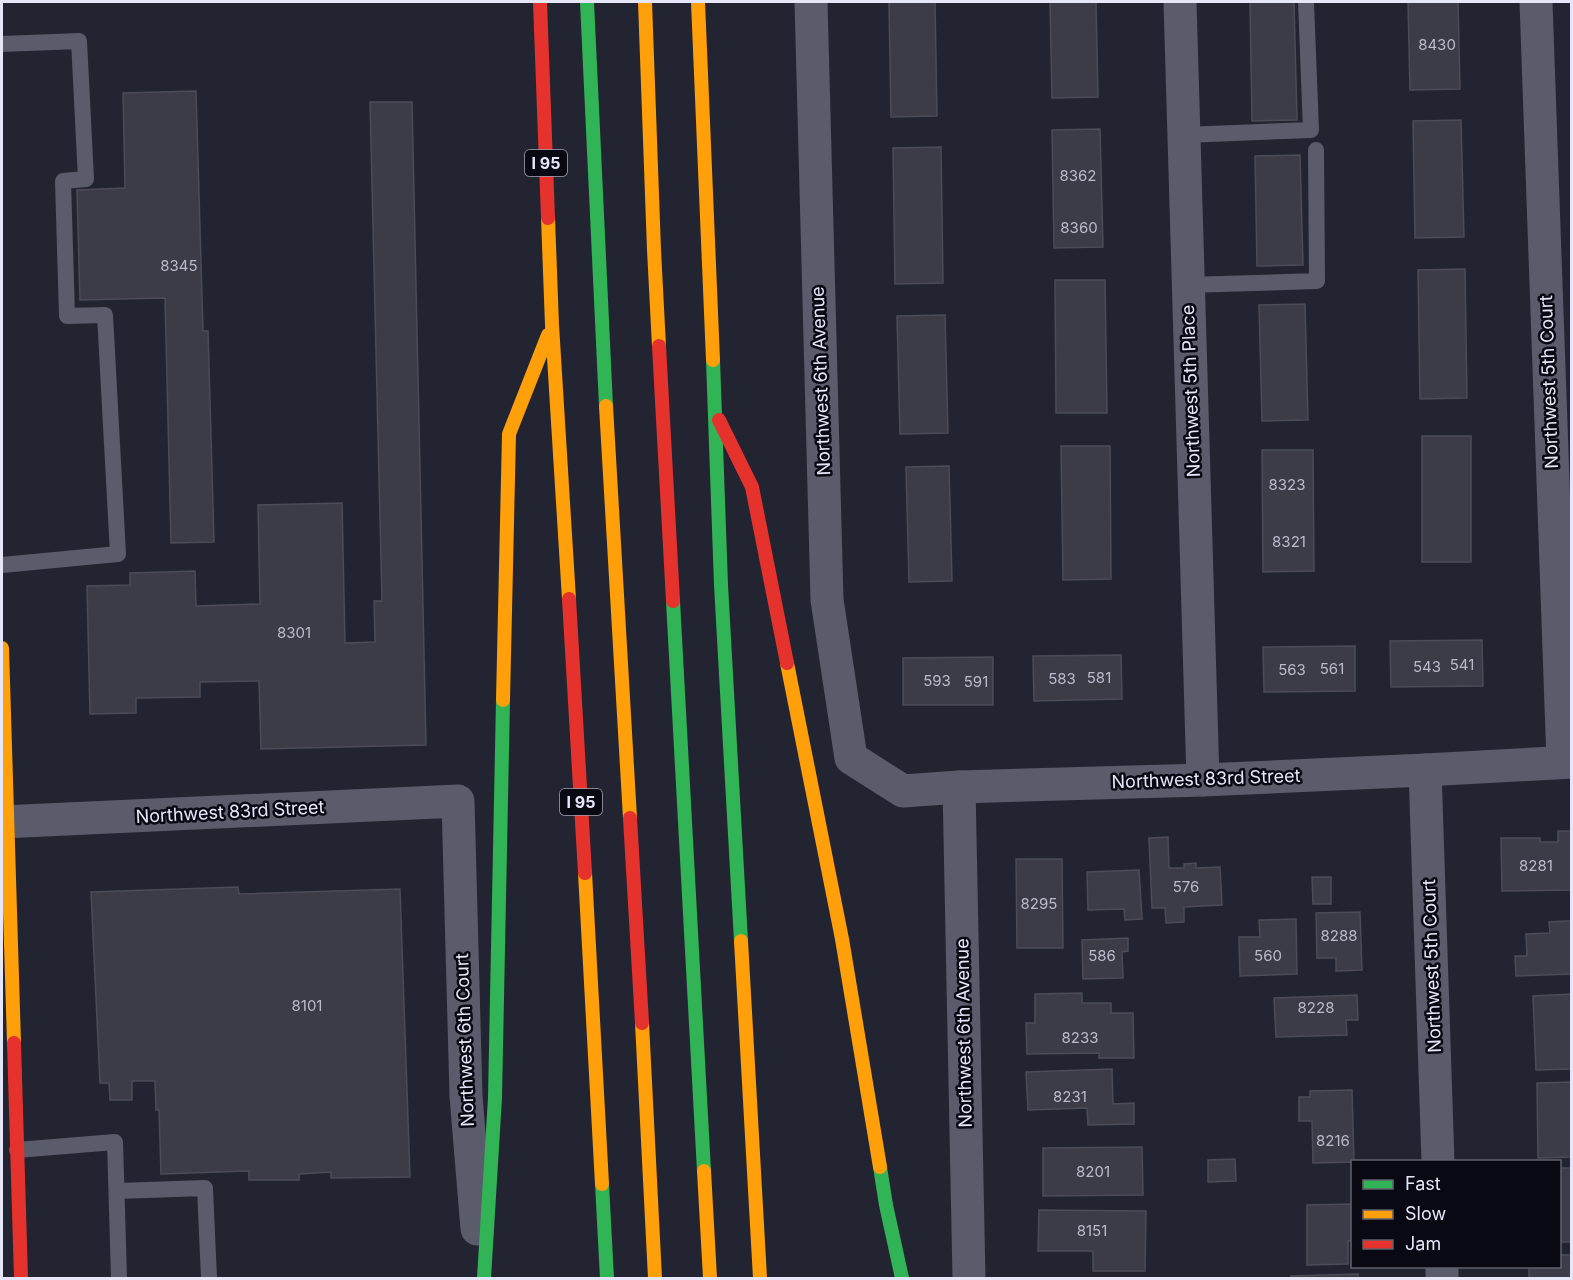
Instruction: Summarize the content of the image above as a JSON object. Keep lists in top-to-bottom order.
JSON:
{
  "streets": {
    "main road": ["I 95"],
    "street": [
      "Northwest 6th Avenue",
      "Northwest 5th Court",
      "Northwest 5th Place",
      "Northwest 83rd Street",
      "Northwest 6th Court"
    ]
  },
  "crossings": [
    ["Northwest 6th Avenue", "Northwest 83rd Street"],
    ["Northwest 5th Court", "Northwest 83rd Street"],
    ["Northwest 5th Place", "Northwest 83rd Street"],
    ["Northwest 83rd Street", "Northwest 6th Court"]
  ],
  "house_numbers": [
    "8430",
    "8362",
    "8360",
    "8345",
    "8323",
    "8321",
    "8301",
    "541",
    "543",
    "561",
    "563",
    "581",
    "583",
    "593",
    "591",
    "8281",
    "576",
    "8295",
    "8288",
    "586",
    "560",
    "8101",
    "8228",
    "8233",
    "8231",
    "8216",
    "8201",
    "8151"
  ],
  "legend": ["Fast", "Slow", "Jam"]
}
